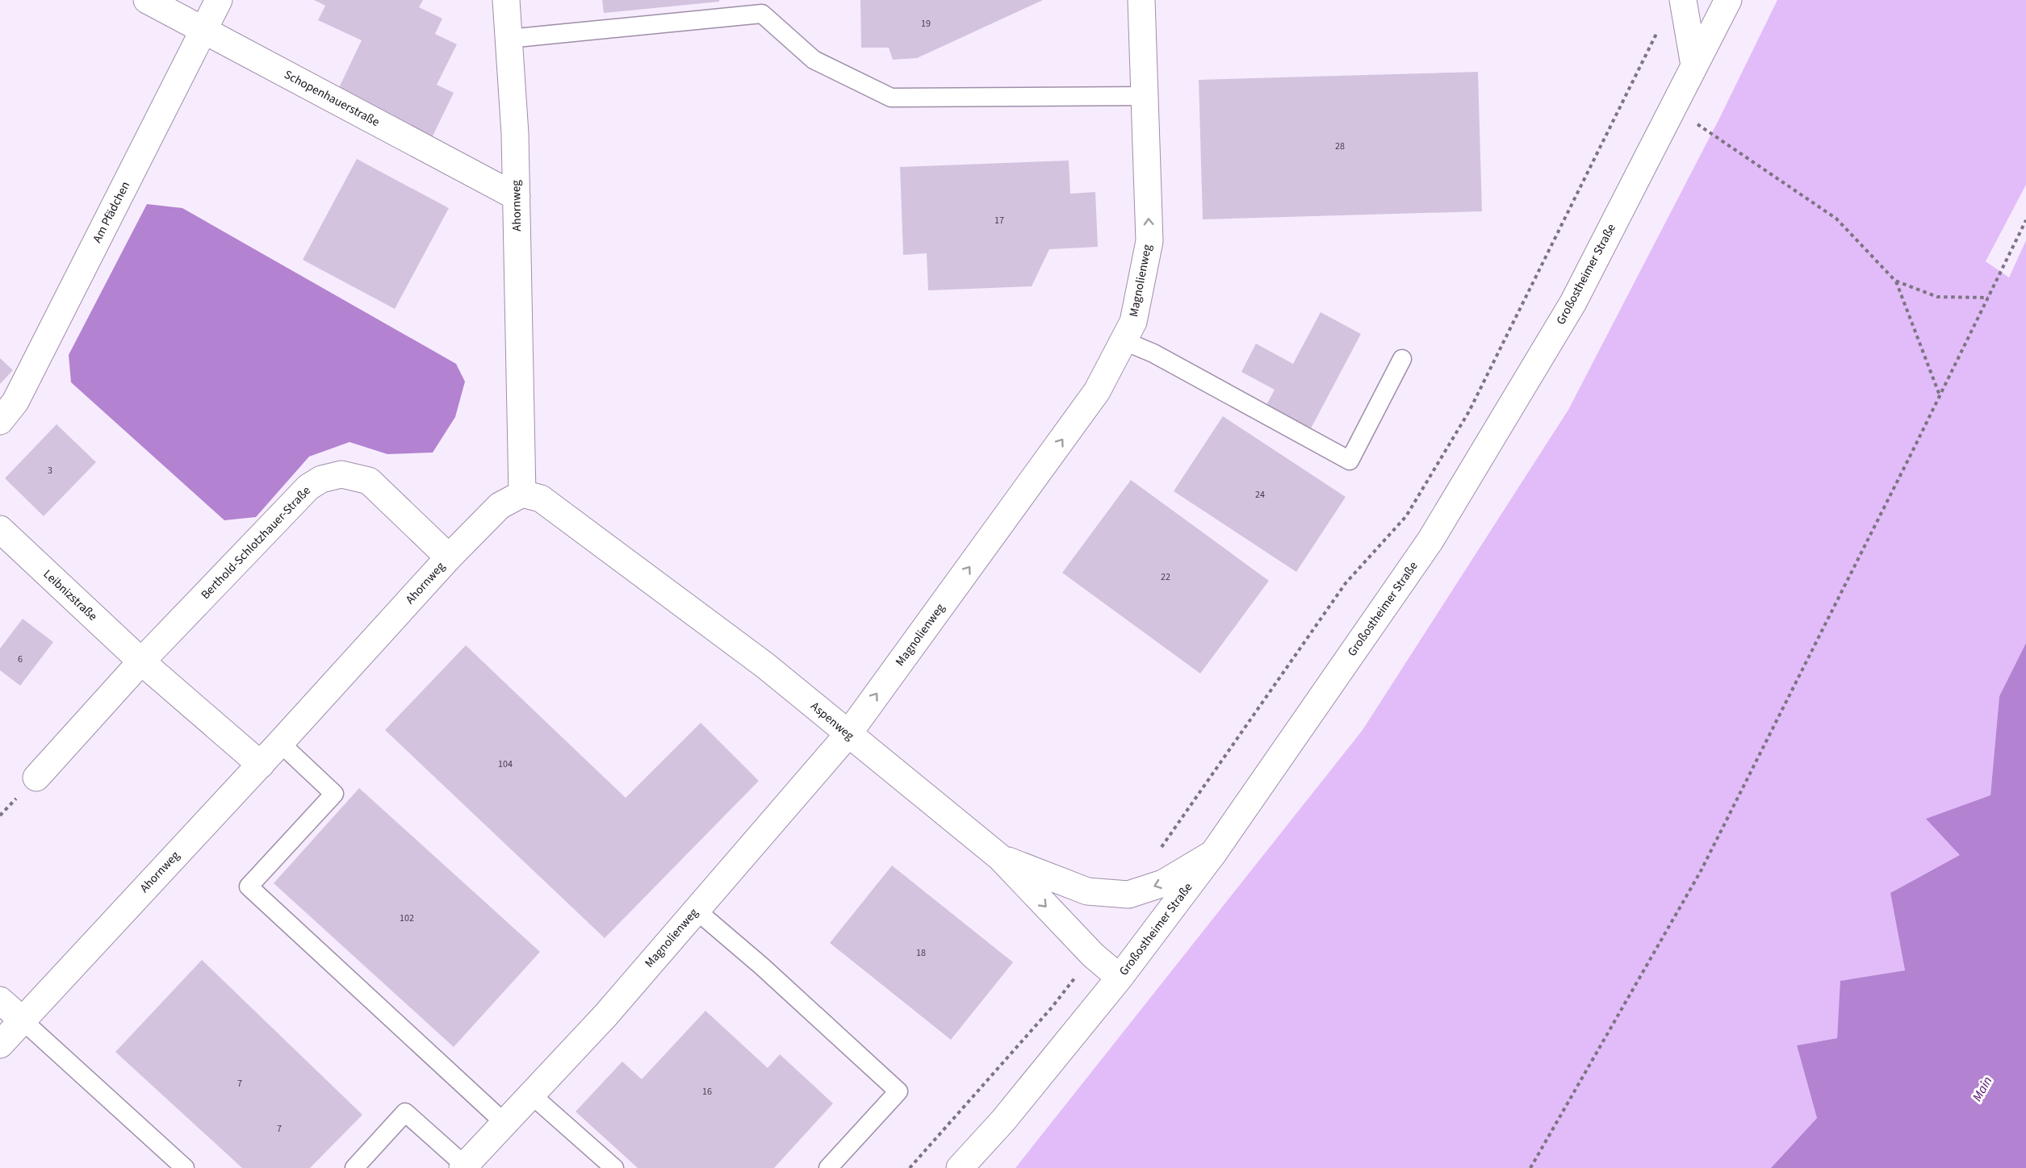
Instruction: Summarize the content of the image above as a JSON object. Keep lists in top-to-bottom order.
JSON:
{
  "streets": {
    "main road": [
      "Schopenhauerstraße",
      "Ahornweg",
      "Am Pfädchen",
      "Großostheimer Straße",
      "Magnolienweg",
      "Berthold-Schlotzhauer-Straße",
      "Leibnizstraße",
      "Aspenweg"
    ]
  },
  "crossings": [
    ["Schopenhauerstraße", "Ahornweg"],
    ["Schopenhauerstraße", "Am Pfädchen"],
    ["Ahornweg", "Berthold-Schlotzhauer-Straße"],
    ["Ahornweg", "Leibnizstraße"],
    ["Ahornweg", "Aspenweg"],
    ["Großostheimer Straße", "Aspenweg"],
    ["Magnolienweg", "Aspenweg"],
    ["Berthold-Schlotzhauer-Straße", "Leibnizstraße"]
  ],
  "one_way": ["Magnolienweg"],
  "water": ["Main"],
  "house_numbers": [
    "19",
    "28",
    "17",
    "3",
    "24",
    "22",
    "6",
    "104",
    "102",
    "18",
    "7",
    "16",
    "7"
  ]
}
